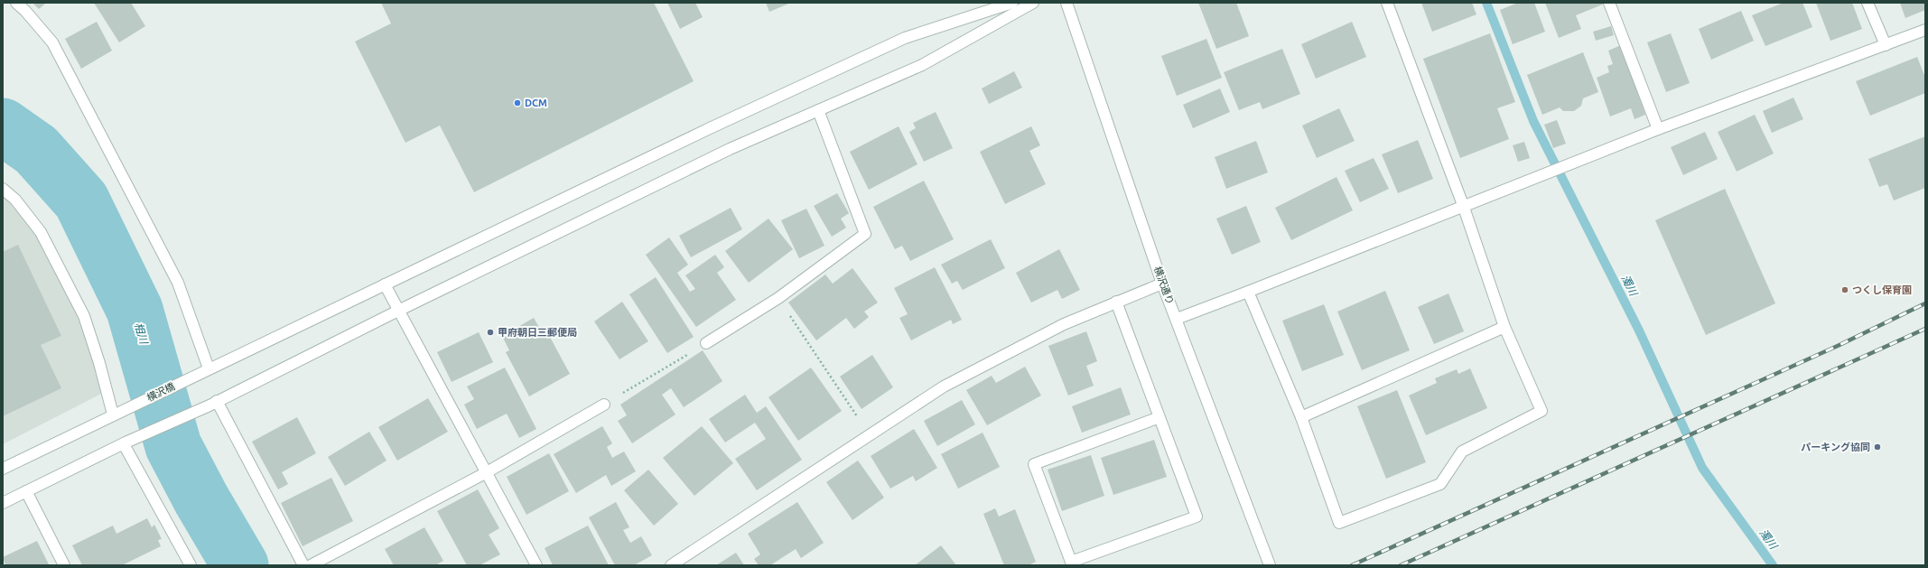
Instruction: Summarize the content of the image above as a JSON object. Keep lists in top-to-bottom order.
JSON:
{
  "streets": {
    "street": ["横沢通り", "横沢橋"]
  },
  "water": ["濁川", "相川"],
  "places": [
    "DCM",
    "つくし保育園",
    "甲府朝日三郵便局",
    "パーキング協同"
  ]
}
